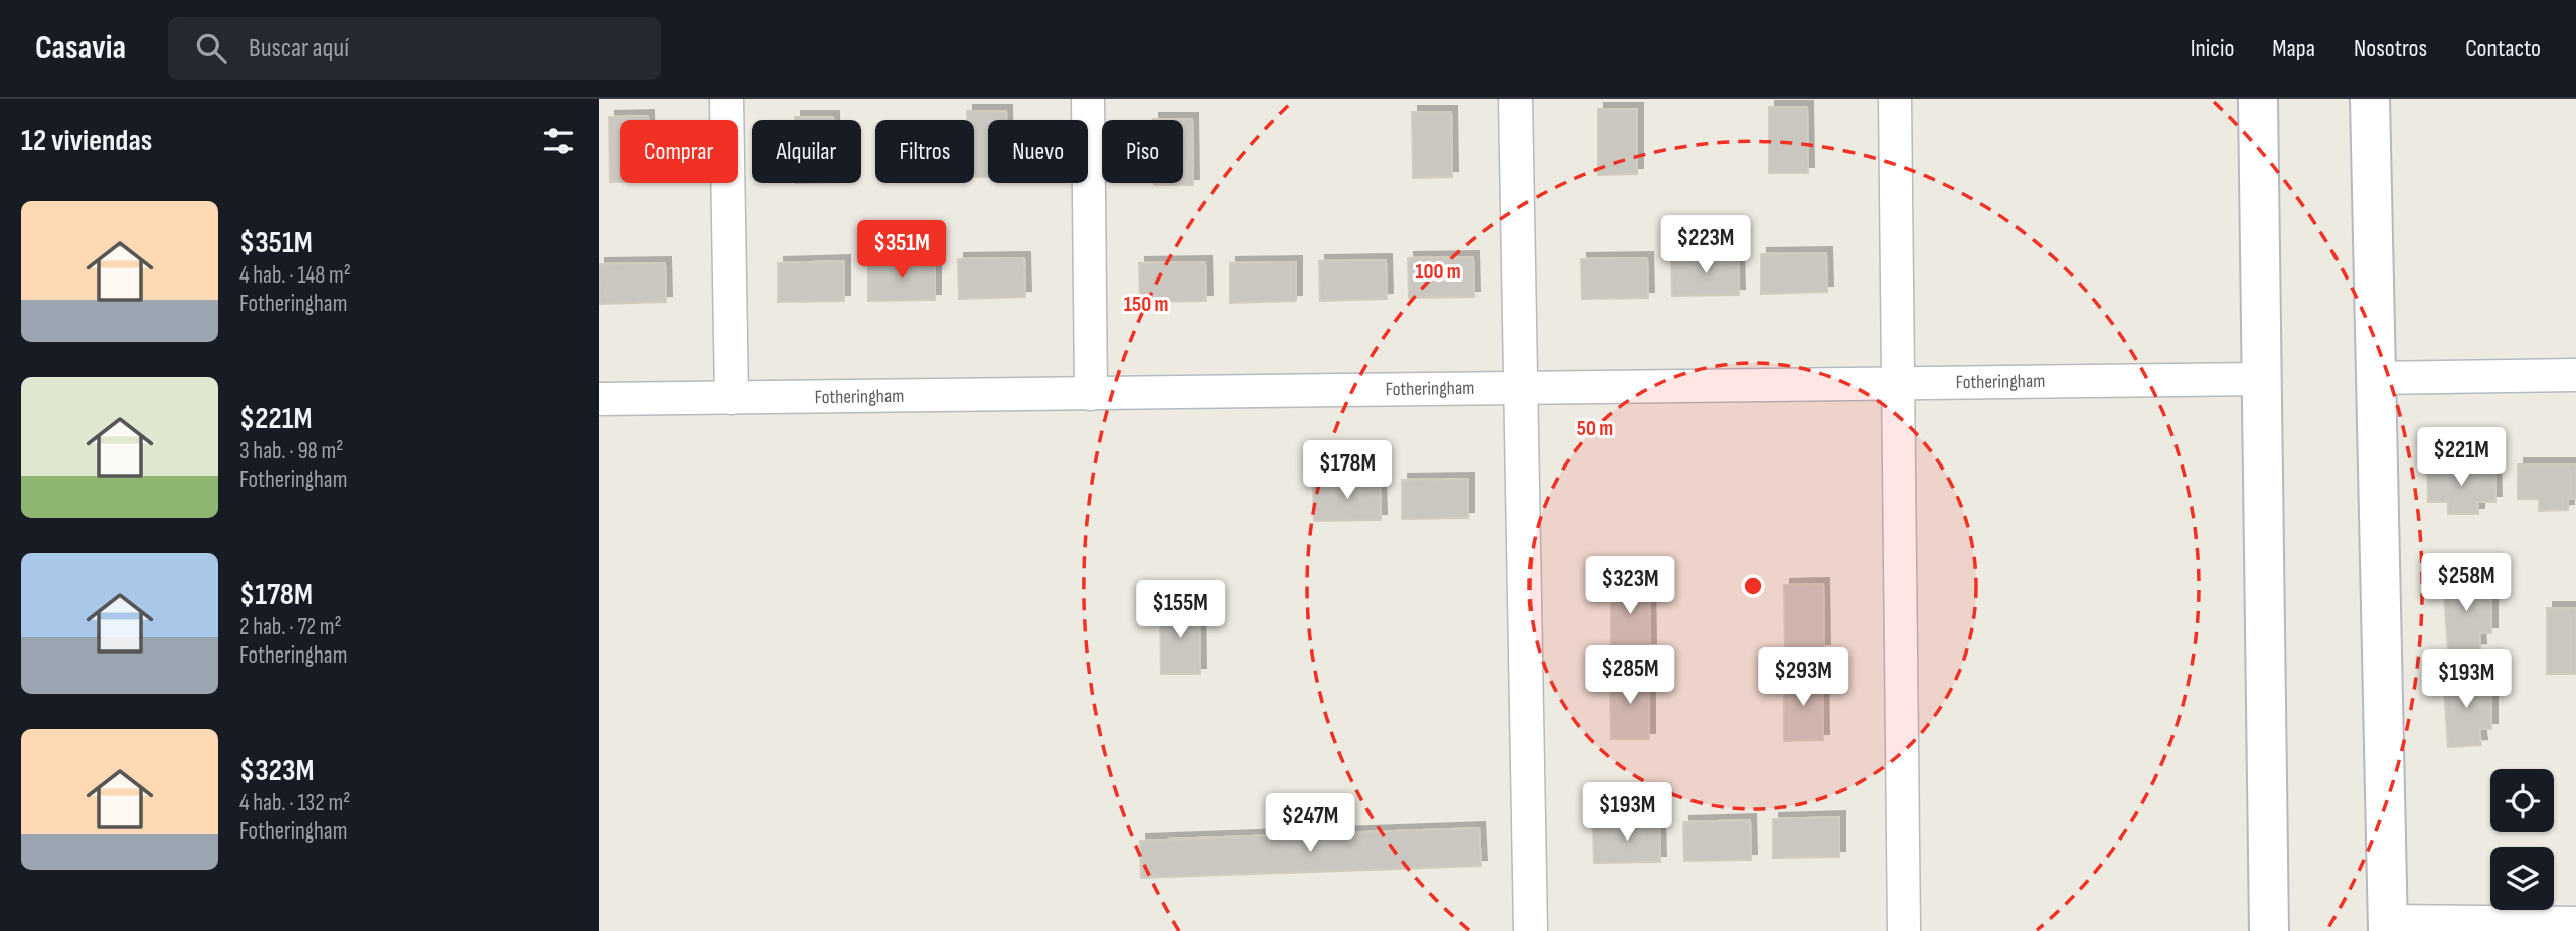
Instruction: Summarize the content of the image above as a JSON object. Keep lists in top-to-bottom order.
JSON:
{
  "streets": {
    "street": ["Fotheringham"]
  },
  "page": {
    "header": "Casavia",
    "search": "Buscar aquí",
    "nav": [
      "Inicio",
      "Mapa",
      "Nosotros",
      "Contacto"
    ],
    "heading": "12 viviendas",
    "chip": [
      "Comprar",
      "Alquilar",
      "Filtros",
      "Nuevo",
      "Piso"
    ],
    "list": [
      {
        "name": "$351M",
        "note": "4 hab. · 148 m² · Fotheringham"
      },
      {
        "name": "$221M",
        "note": "3 hab. · 98 m² · Fotheringham"
      },
      {
        "name": "$178M",
        "note": "2 hab. · 72 m² · Fotheringham"
      },
      {
        "name": "$323M",
        "note": "4 hab. · 132 m² · Fotheringham"
      }
    ],
    "price": [
      "$223M",
      "$351M",
      "$221M",
      "$178M",
      "$258M",
      "$323M",
      "$155M",
      "$285M",
      "$293M",
      "$193M",
      "$193M",
      "$247M"
    ]
  },
  "rings": ["100 m", "150 m", "50 m"]
}
